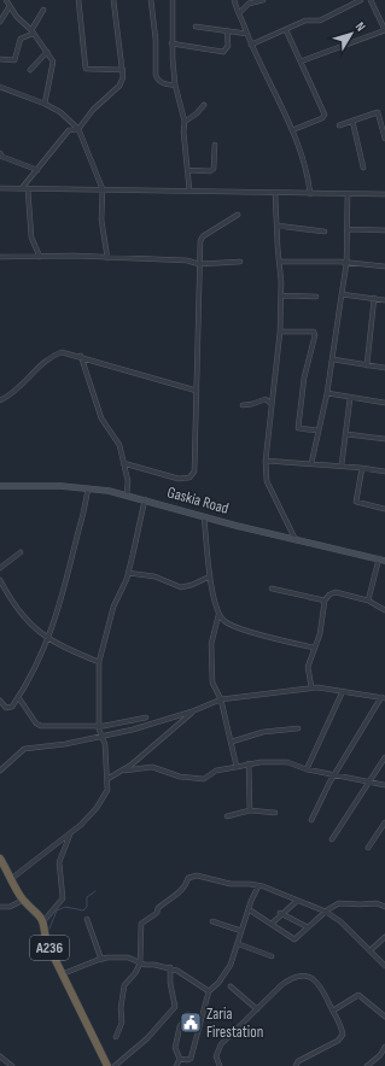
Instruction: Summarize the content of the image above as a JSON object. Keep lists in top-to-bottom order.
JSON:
{
  "streets": {
    "highway": ["A236"],
    "main road": ["Gaskia Road"]
  },
  "places": {
    "public building": ["Zaria Firestation"]
  },
  "north": "top right"
}
